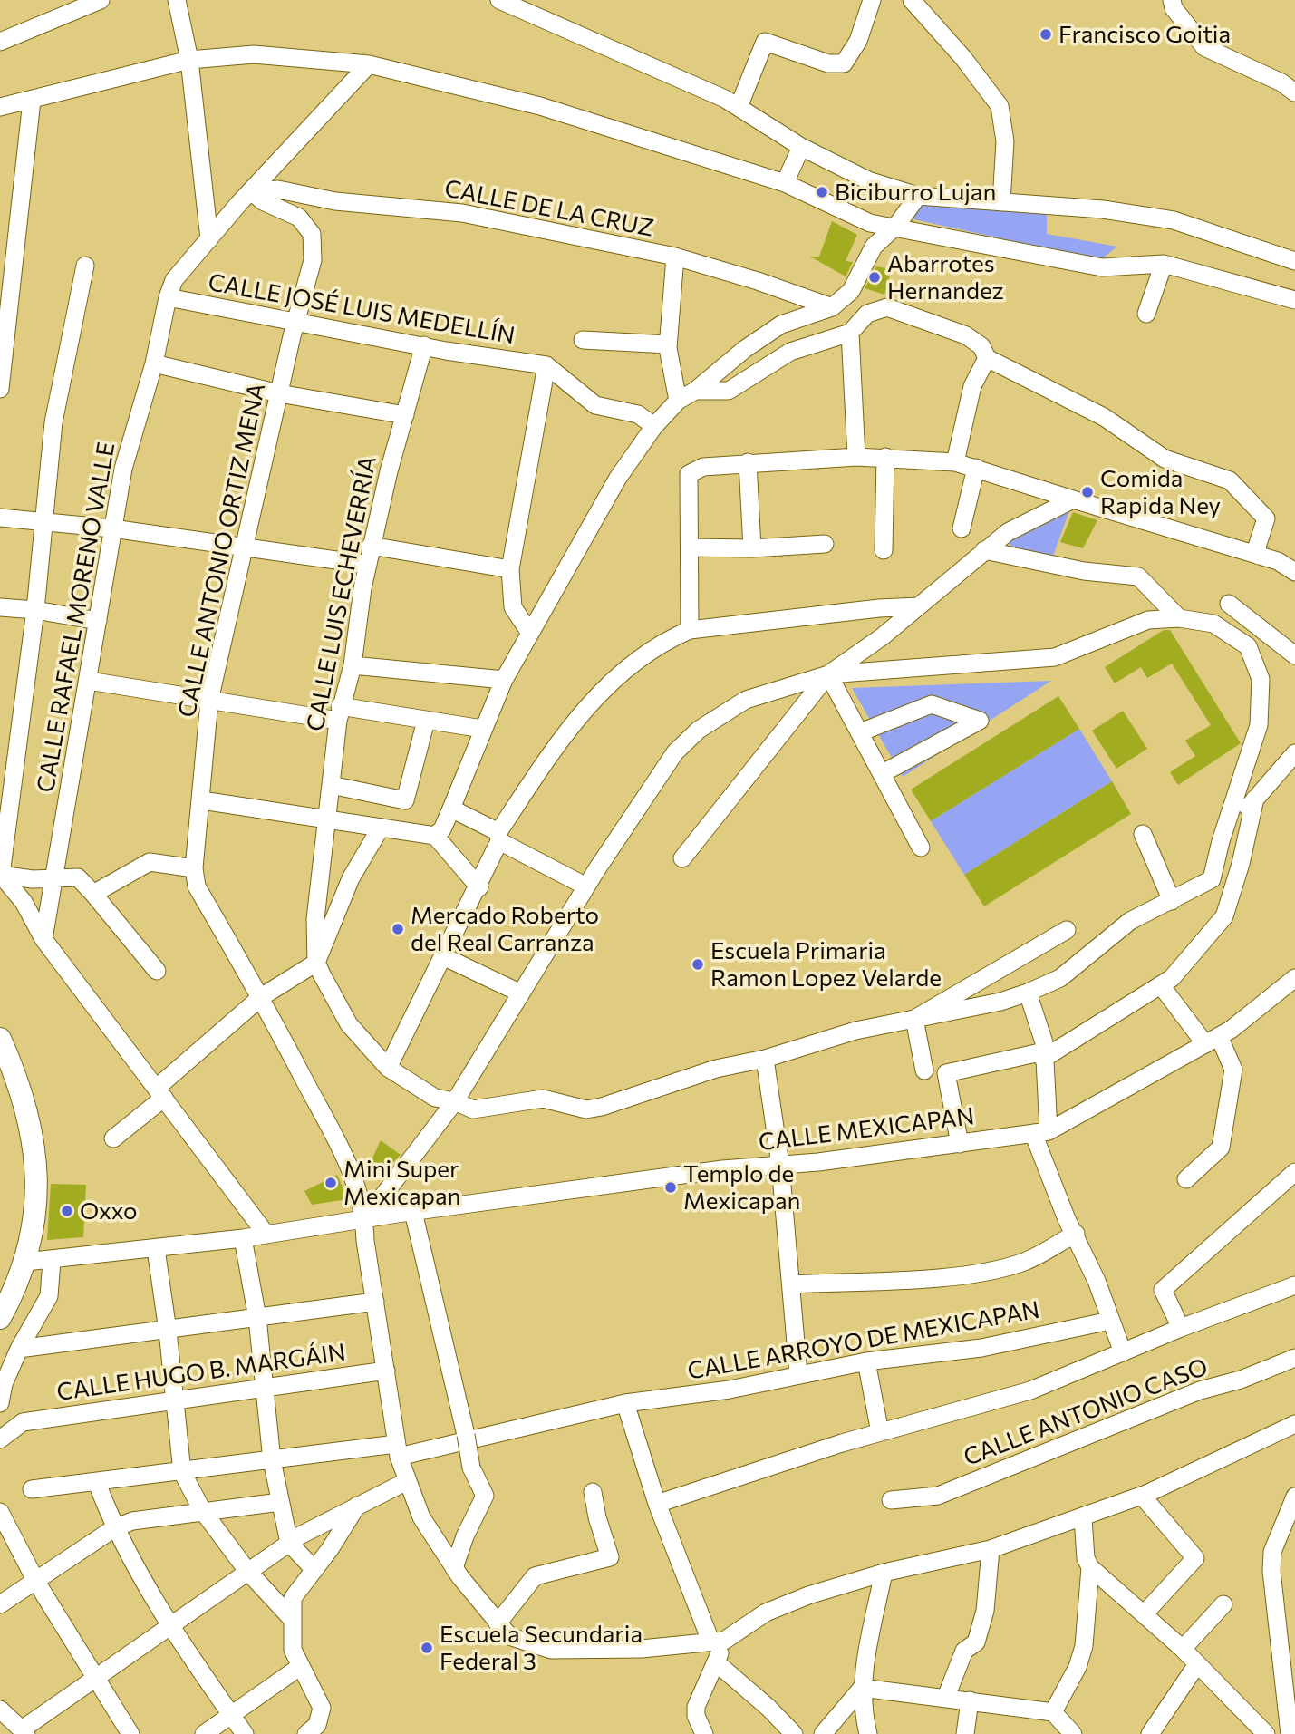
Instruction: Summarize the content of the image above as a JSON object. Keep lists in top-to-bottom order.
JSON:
{
  "streets": {
    "street": [
      "CALLE DE LA CRUZ",
      "CALLE JOSÉ LUIS MEDELLÍN",
      "CALLE ANTONIO ORTIZ MENA",
      "CALLE LUIS ECHEVERRÍA",
      "CALLE RAFAEL MORENO VALLE",
      "CALLE MEXICAPAN",
      "CALLE ARROYO DE MEXICAPAN",
      "CALLE HUGO B. MARGÁIN",
      "CALLE ANTONIO CASO"
    ]
  },
  "crossings": [
    ["CALLE DE LA CRUZ", "CALLE ANTONIO ORTIZ MENA"],
    ["CALLE DE LA CRUZ", "CALLE RAFAEL MORENO VALLE"],
    ["CALLE JOSÉ LUIS MEDELLÍN", "CALLE ANTONIO ORTIZ MENA"],
    ["CALLE JOSÉ LUIS MEDELLÍN", "CALLE LUIS ECHEVERRÍA"],
    ["CALLE JOSÉ LUIS MEDELLÍN", "CALLE RAFAEL MORENO VALLE"],
    ["CALLE ANTONIO ORTIZ MENA", "CALLE RAFAEL MORENO VALLE"],
    ["CALLE ANTONIO ORTIZ MENA", "CALLE MEXICAPAN"],
    ["CALLE ANTONIO ORTIZ MENA", "CALLE ARROYO DE MEXICAPAN"],
    ["CALLE ANTONIO ORTIZ MENA", "CALLE HUGO B. MARGÁIN"]
  ],
  "places": [
    "Francisco Goitia",
    "Biciburro Lujan",
    "Abarrotes Hernandez",
    "Comida Rapida Ney",
    "Mercado Roberto del Real Carranza",
    "Escuela Primaria Ramon Lopez Velarde",
    "Mini Super Mexicapan",
    "Templo de Mexicapan",
    "Oxxo",
    "Escuela Secundaria Federal 3"
  ]
}
